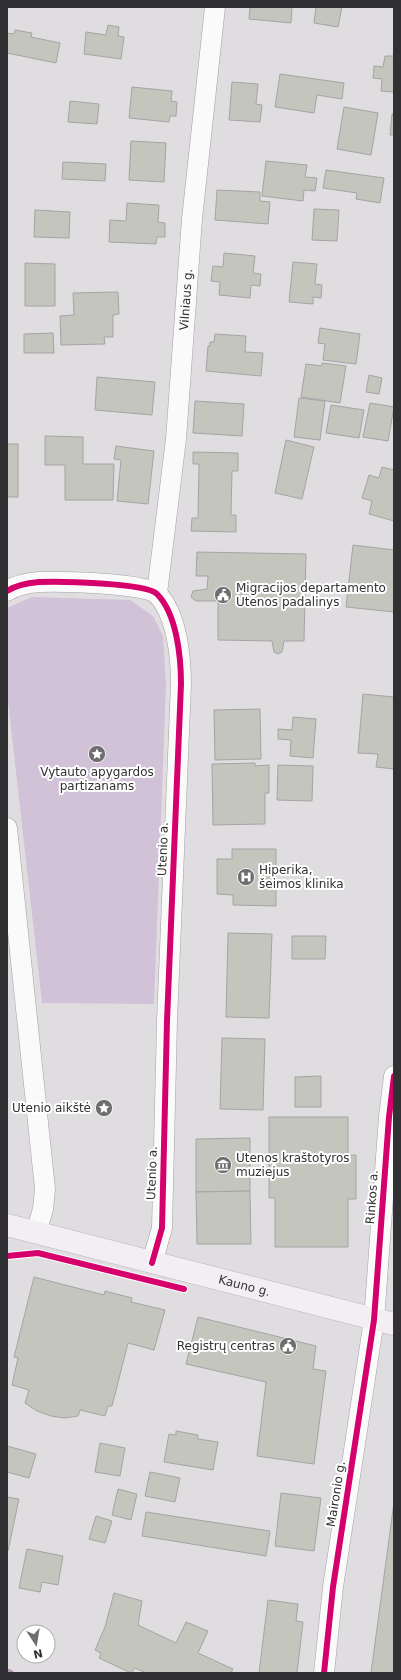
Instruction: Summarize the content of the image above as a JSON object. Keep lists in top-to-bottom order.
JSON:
{
  "streets": {
    "main road": ["Kauno g."],
    "street": [
      "Vilniaus g.",
      "Utenio a.",
      "Rinkos a.",
      "Maironio g."
    ]
  },
  "crossings": [
    ["Vilniaus g.", "Utenio a."],
    ["Utenio a.", "Kauno g."],
    ["Rinkos a.", "Kauno g."],
    ["Rinkos a.", "Maironio g."],
    ["Kauno g.", "Maironio g."]
  ],
  "places": {
    "public building": ["Migracijos departamento Utenos padalinys", "Registrų centras"],
    "place": ["Vytauto apygardos partizanams", "Utenio aikštė"],
    "hospital": ["Hiperika, šeimos klinika"],
    "museum": ["Utenos kraštotyros muziejus"]
  },
  "north": "bottom"
}
